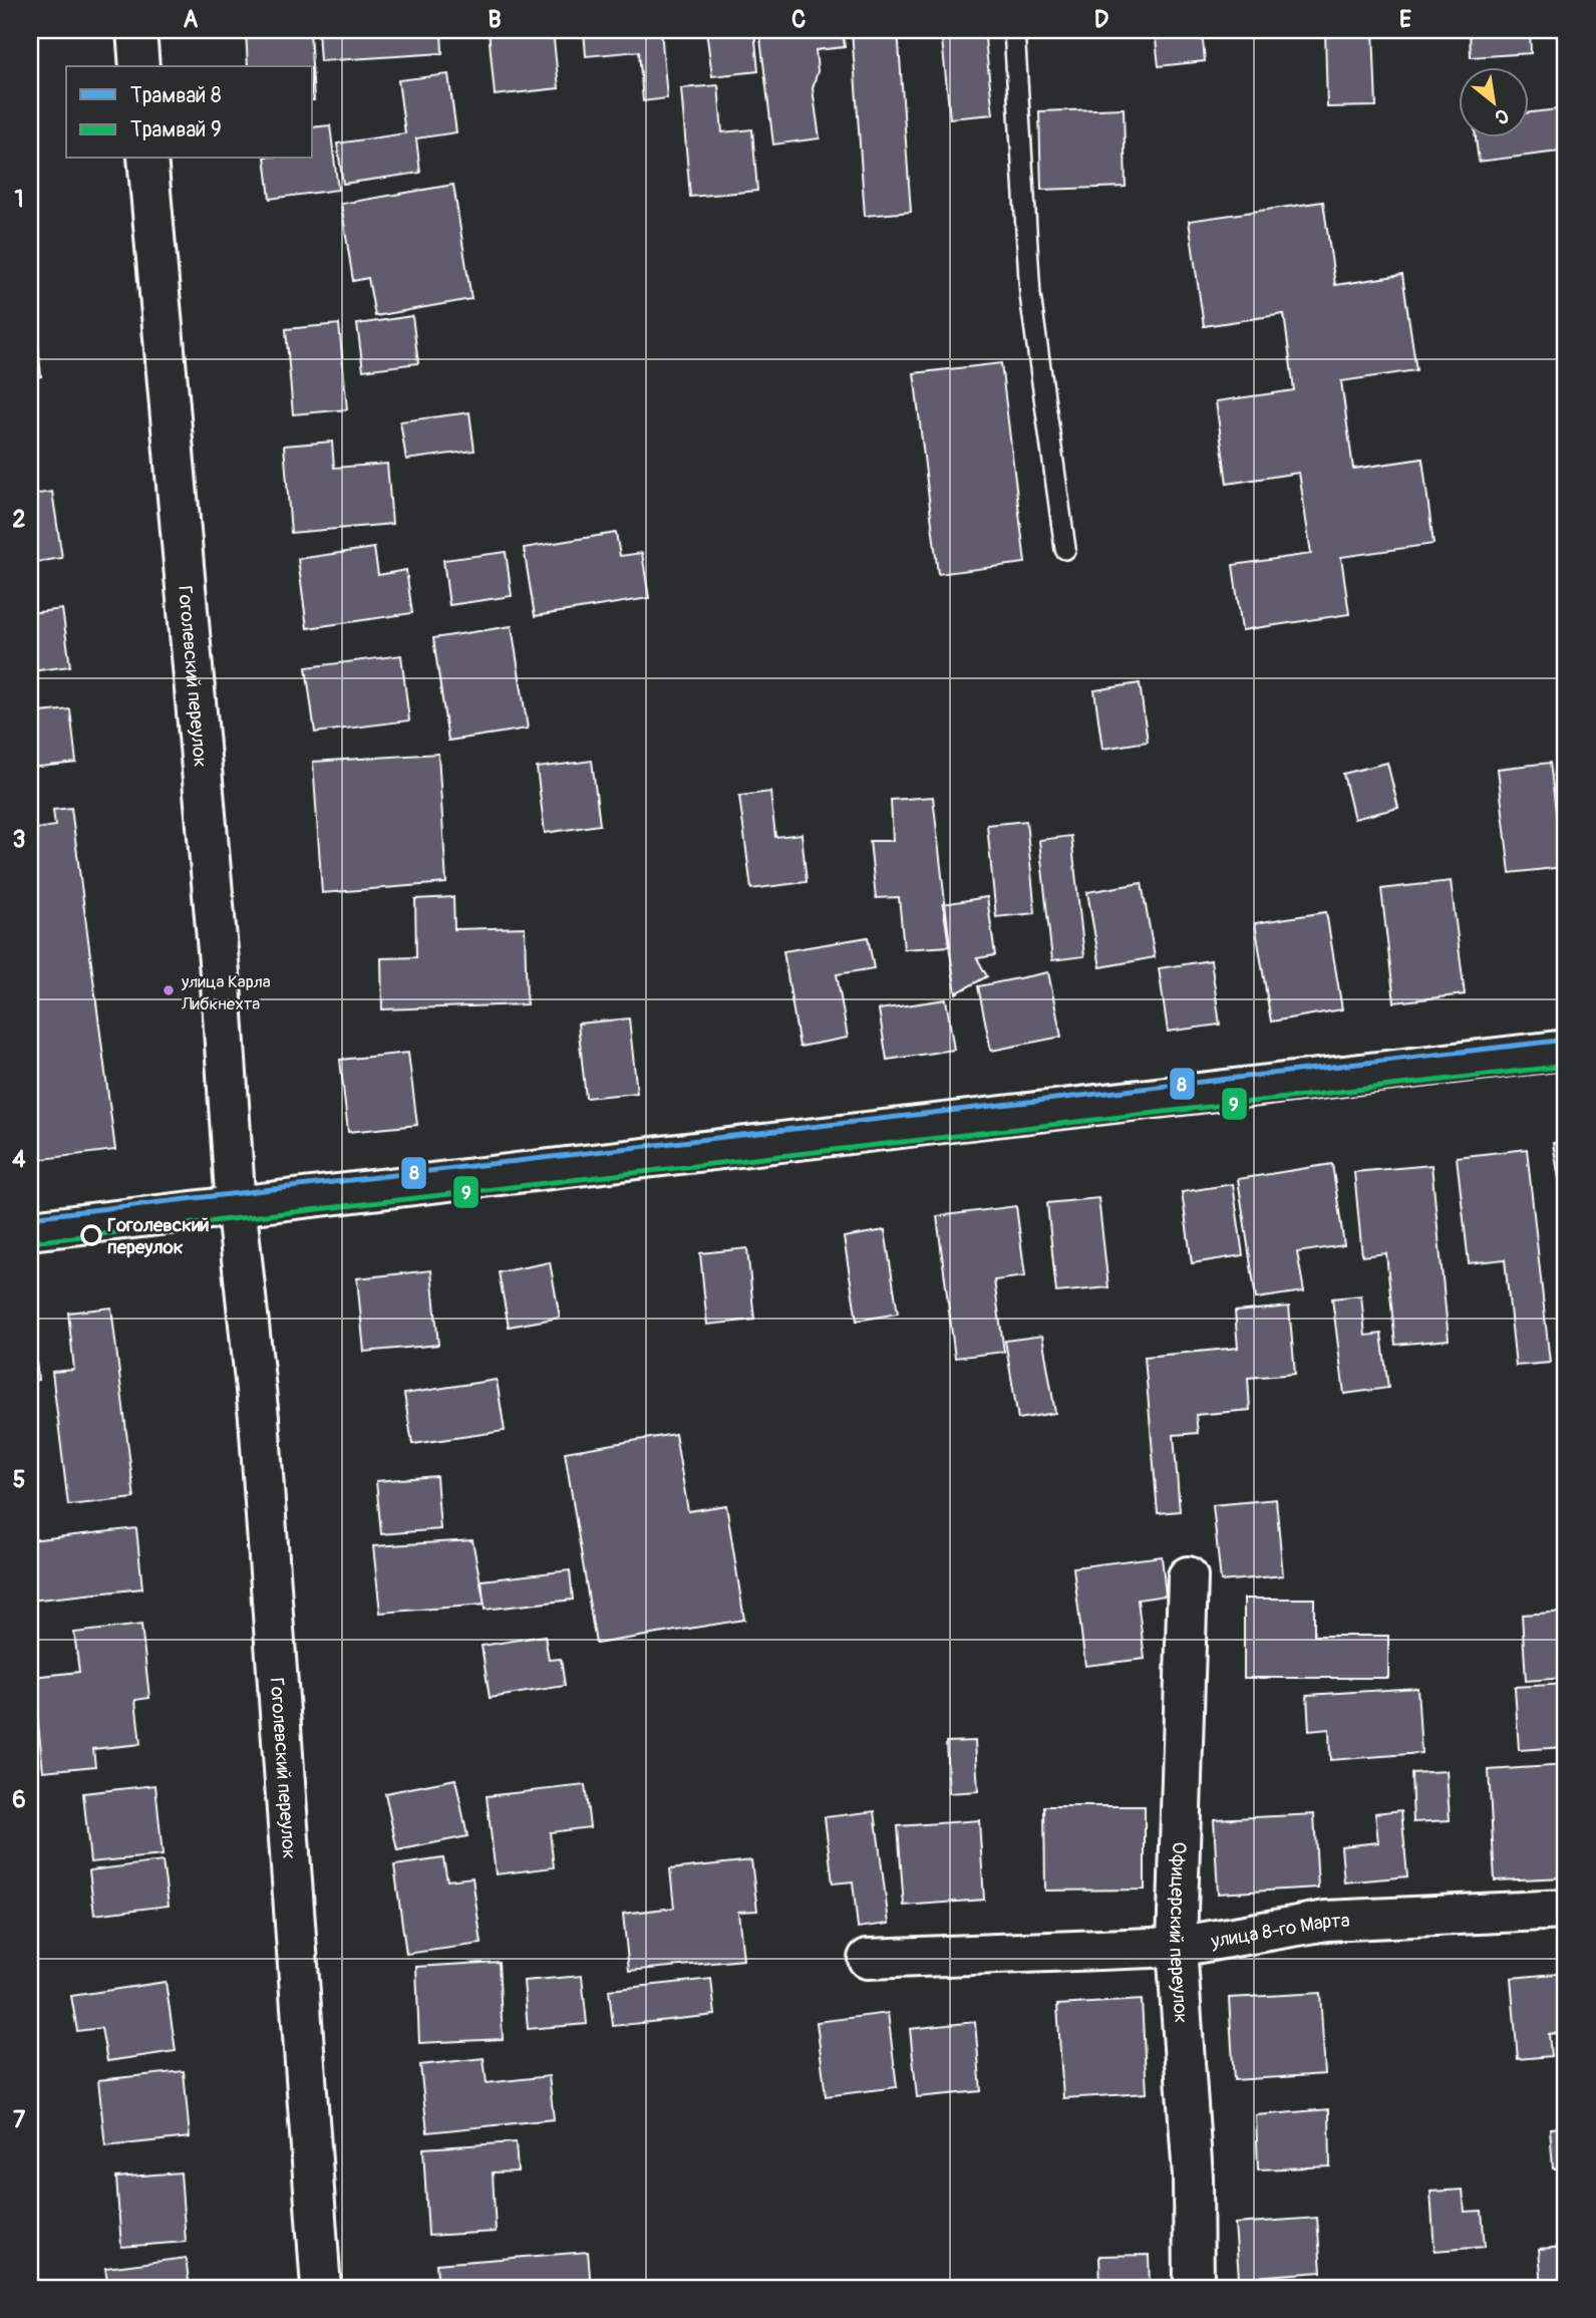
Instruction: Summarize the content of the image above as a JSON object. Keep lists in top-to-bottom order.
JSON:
{
  "streets": {
    "street": ["Гоголевский переулок", "улица 8-го Марта", "Офицерский переулок"]
  },
  "crossings": [
    ["улица 8-го Марта", "Офицерский переулок"]
  ],
  "places": ["улица Карла Либкнехта", "Гоголевский переулок"],
  "lines": ["tram line 8", "tram line 9"],
  "legend": ["Трамвай 8", "Трамвай 9"],
  "north": "bottom right",
  "grid": {
    "columns": [
      "A",
      "B",
      "C",
      "D",
      "E"
    ],
    "rows": [
      "1",
      "2",
      "3",
      "4",
      "5",
      "6",
      "7"
    ]
  }
}
